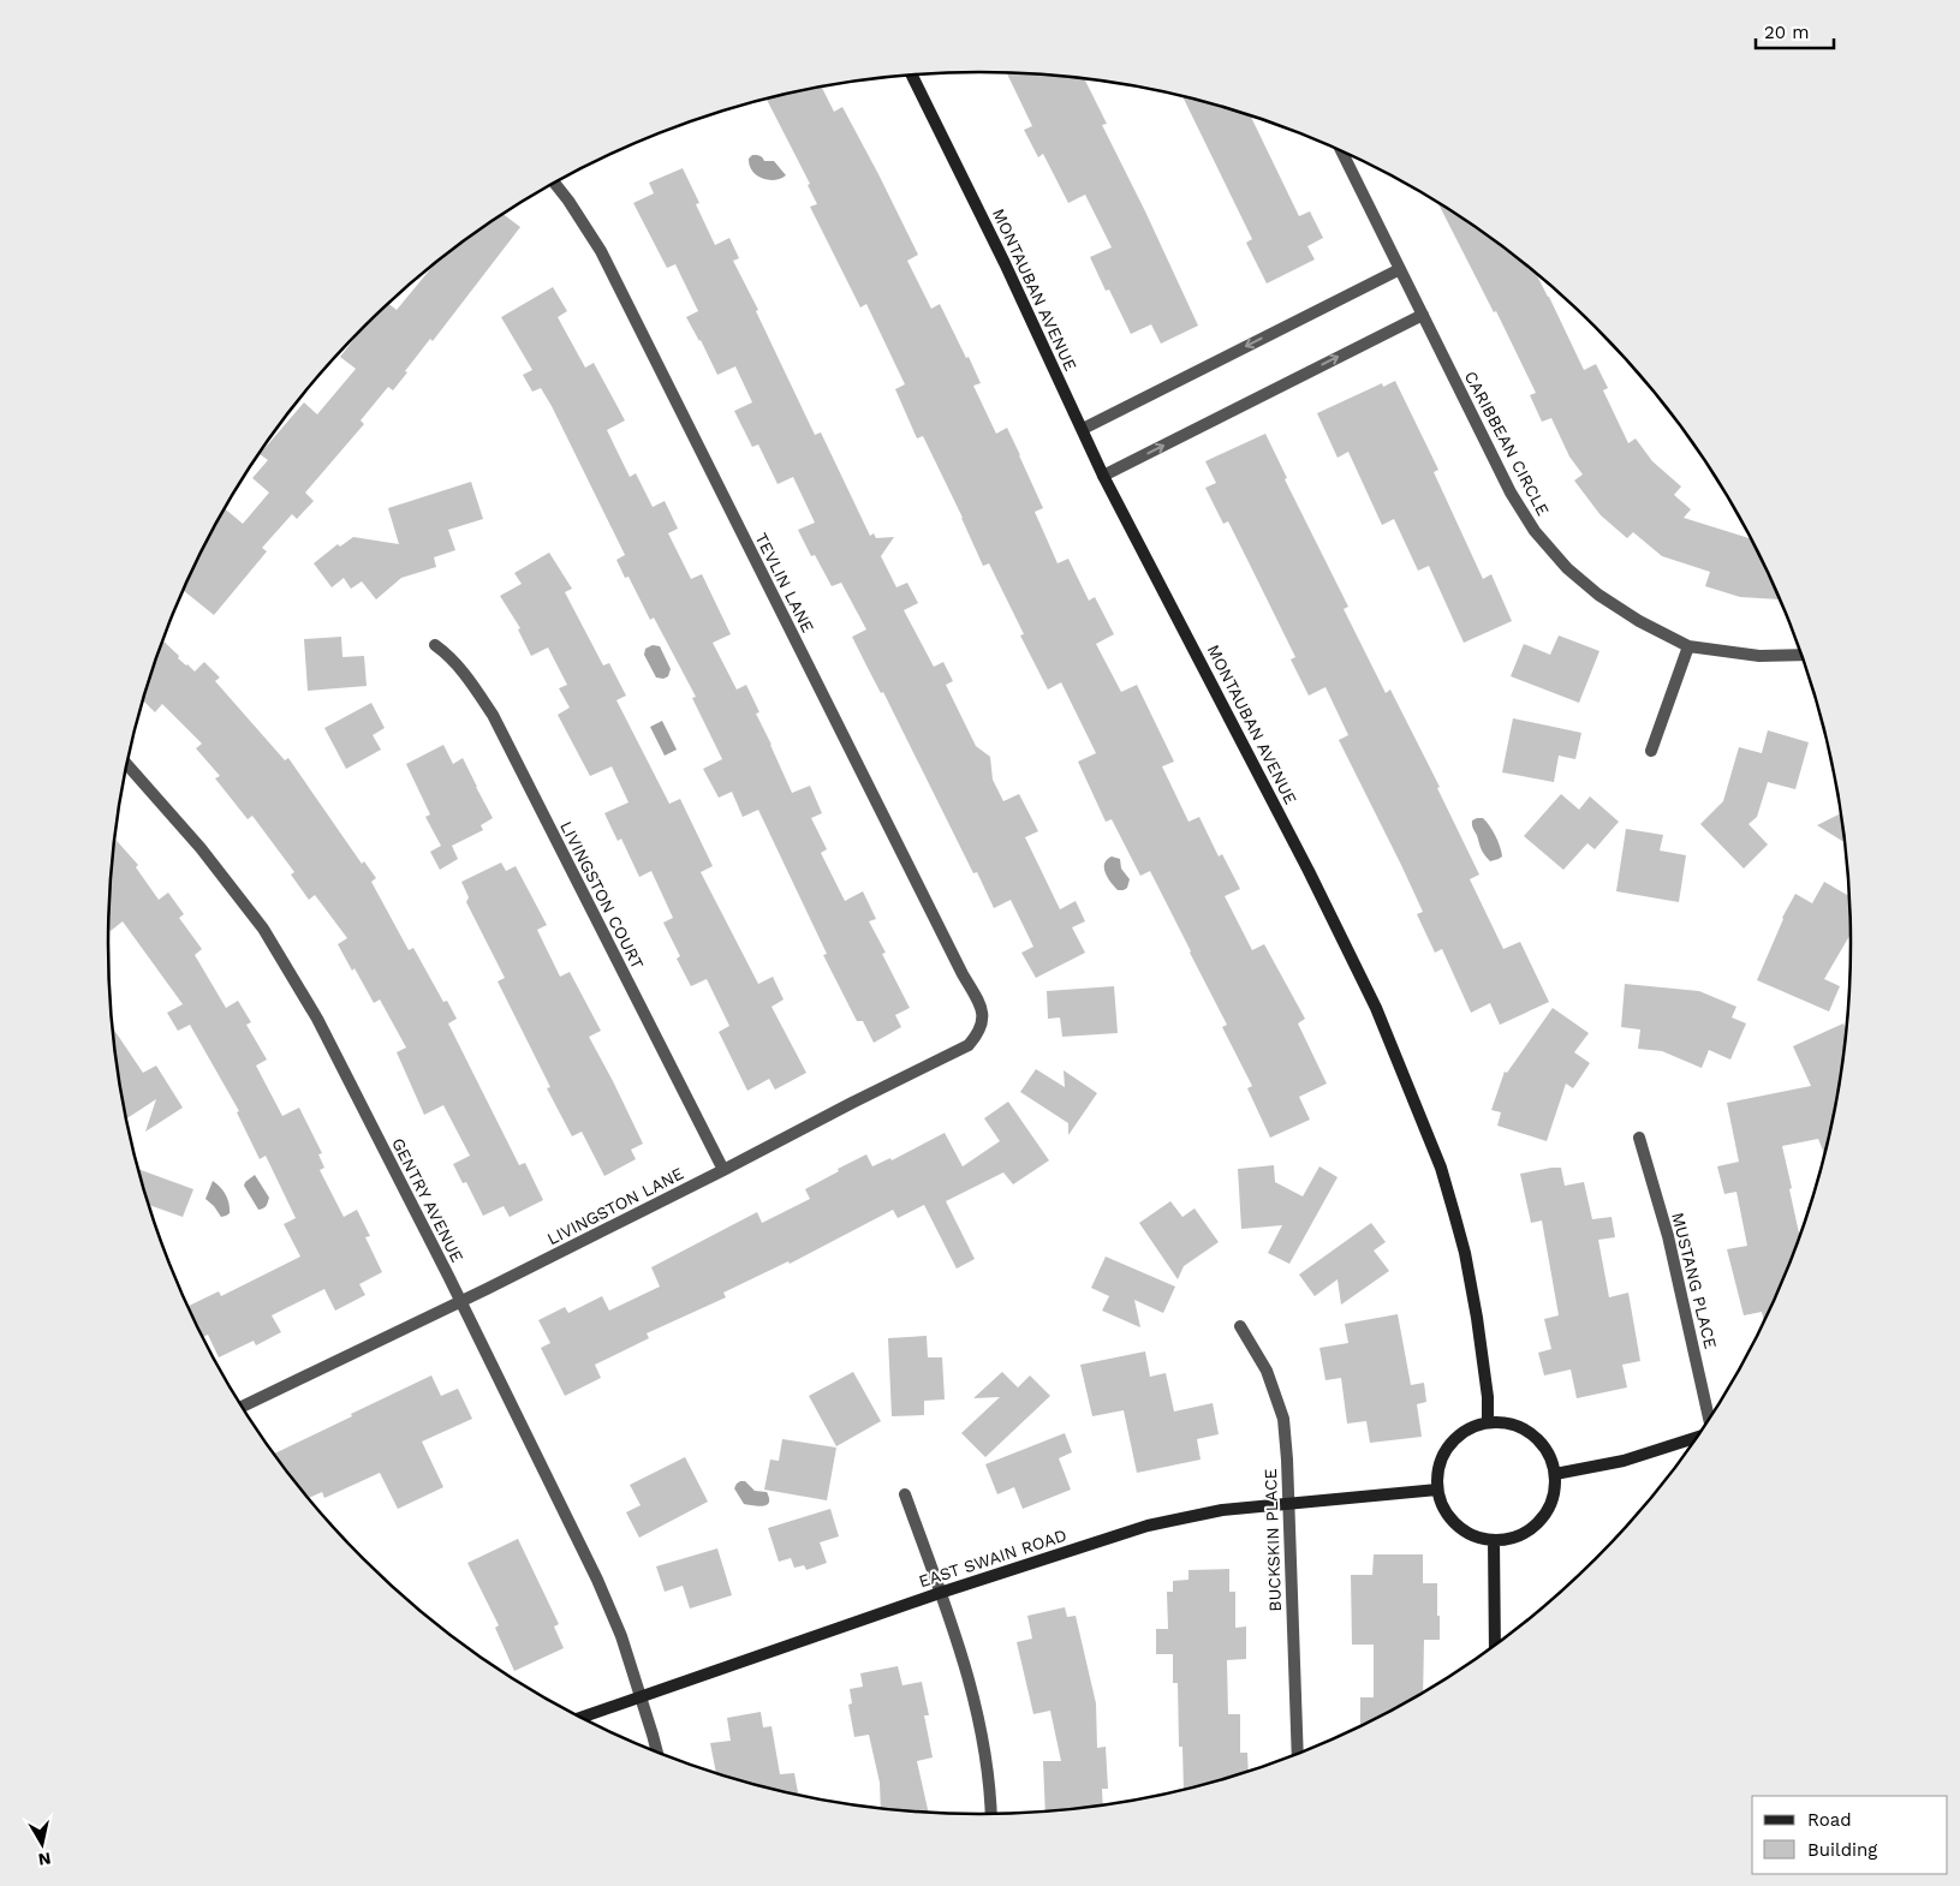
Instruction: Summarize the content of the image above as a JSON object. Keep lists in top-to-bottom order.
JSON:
{
  "streets": {
    "street": [
      "MONTAUBAN AVENUE",
      "CARIBBEAN CIRCLE",
      "TEVLIN LANE",
      "LIVINGSTON COURT",
      "GENTRY AVENUE",
      "LIVINGSTON LANE",
      "MUSTANG PLACE",
      "BUCKSKIN PLACE",
      "EAST SWAIN ROAD"
    ]
  },
  "crossings": [
    ["MONTAUBAN AVENUE", "EAST SWAIN ROAD"],
    ["TEVLIN LANE", "LIVINGSTON LANE"],
    ["LIVINGSTON COURT", "LIVINGSTON LANE"],
    ["GENTRY AVENUE", "LIVINGSTON LANE"],
    ["GENTRY AVENUE", "EAST SWAIN ROAD"],
    ["BUCKSKIN PLACE", "EAST SWAIN ROAD"]
  ],
  "legend": ["Road", "Building"],
  "scale_bar": "20 m",
  "north": "bottom"
}
